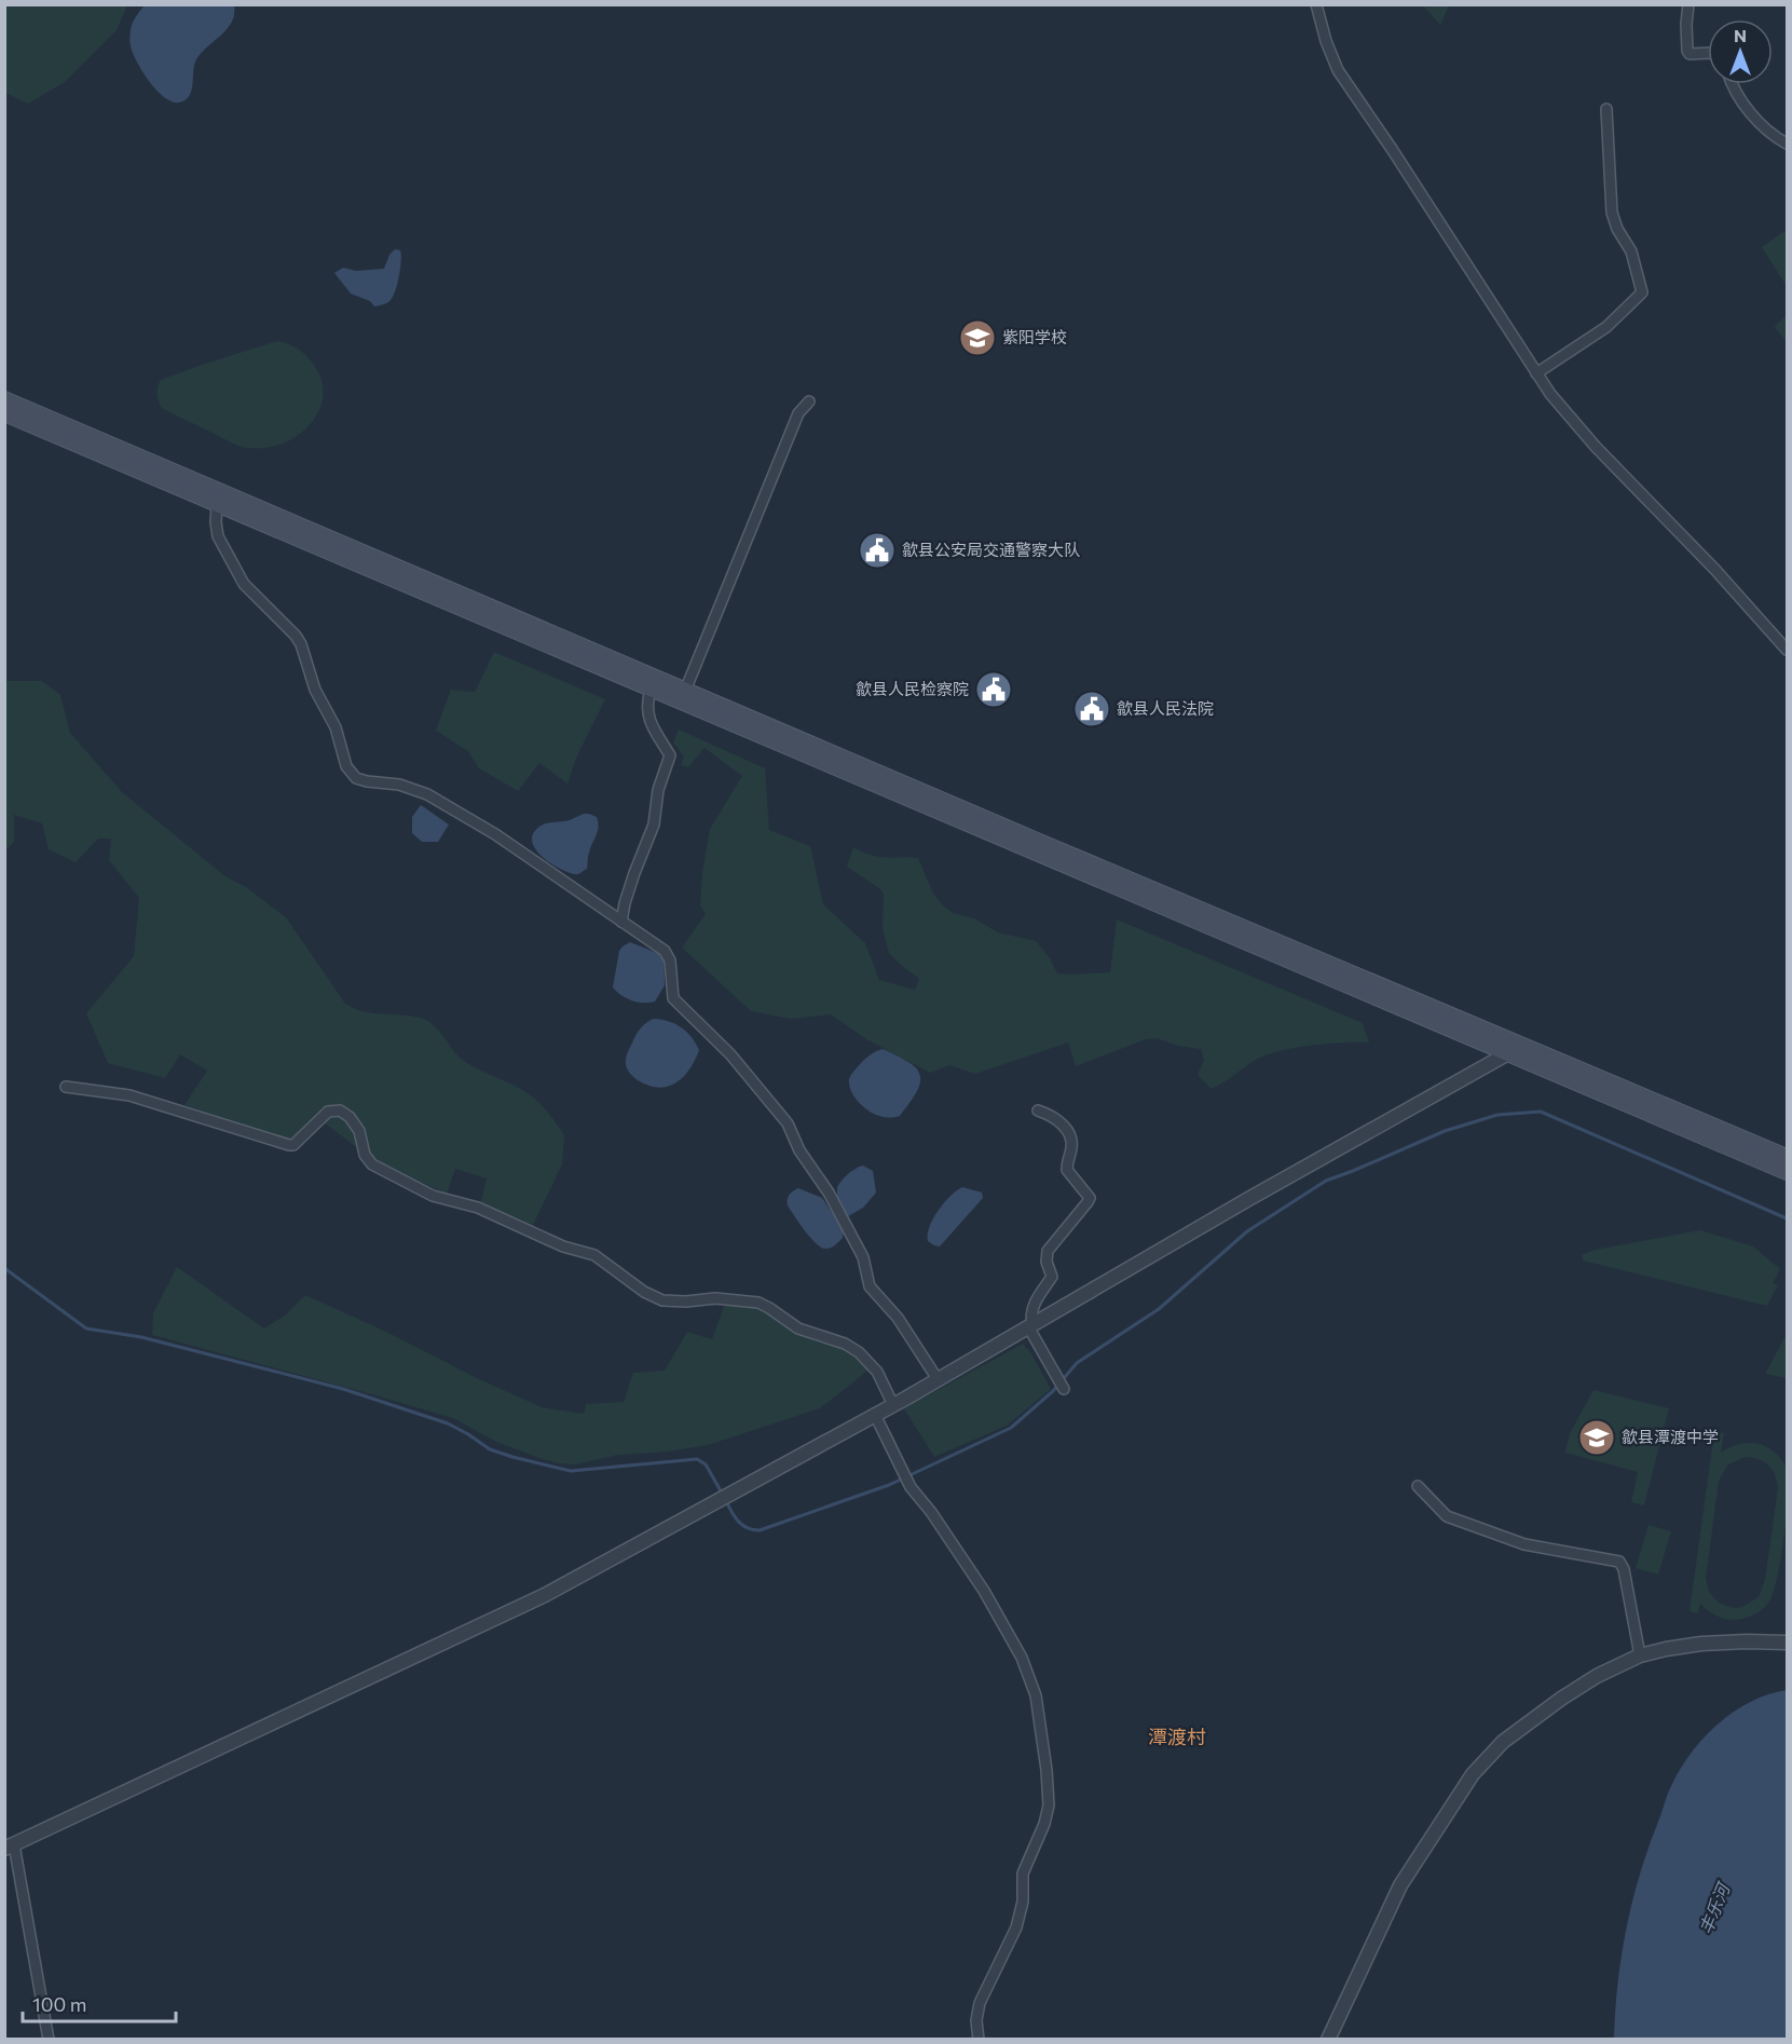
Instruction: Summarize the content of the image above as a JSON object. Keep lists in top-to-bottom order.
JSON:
{
  "districts": ["潭渡村"],
  "water": ["丰乐河"],
  "places": {
    "school or university": ["紫阳学校", "歙县潭渡中学"],
    "public building": ["歙县公安局交通警察大队", "歙县人民检察院", "歙县人民法院"]
  },
  "scale_bar": "100 m",
  "north": "top"
}
